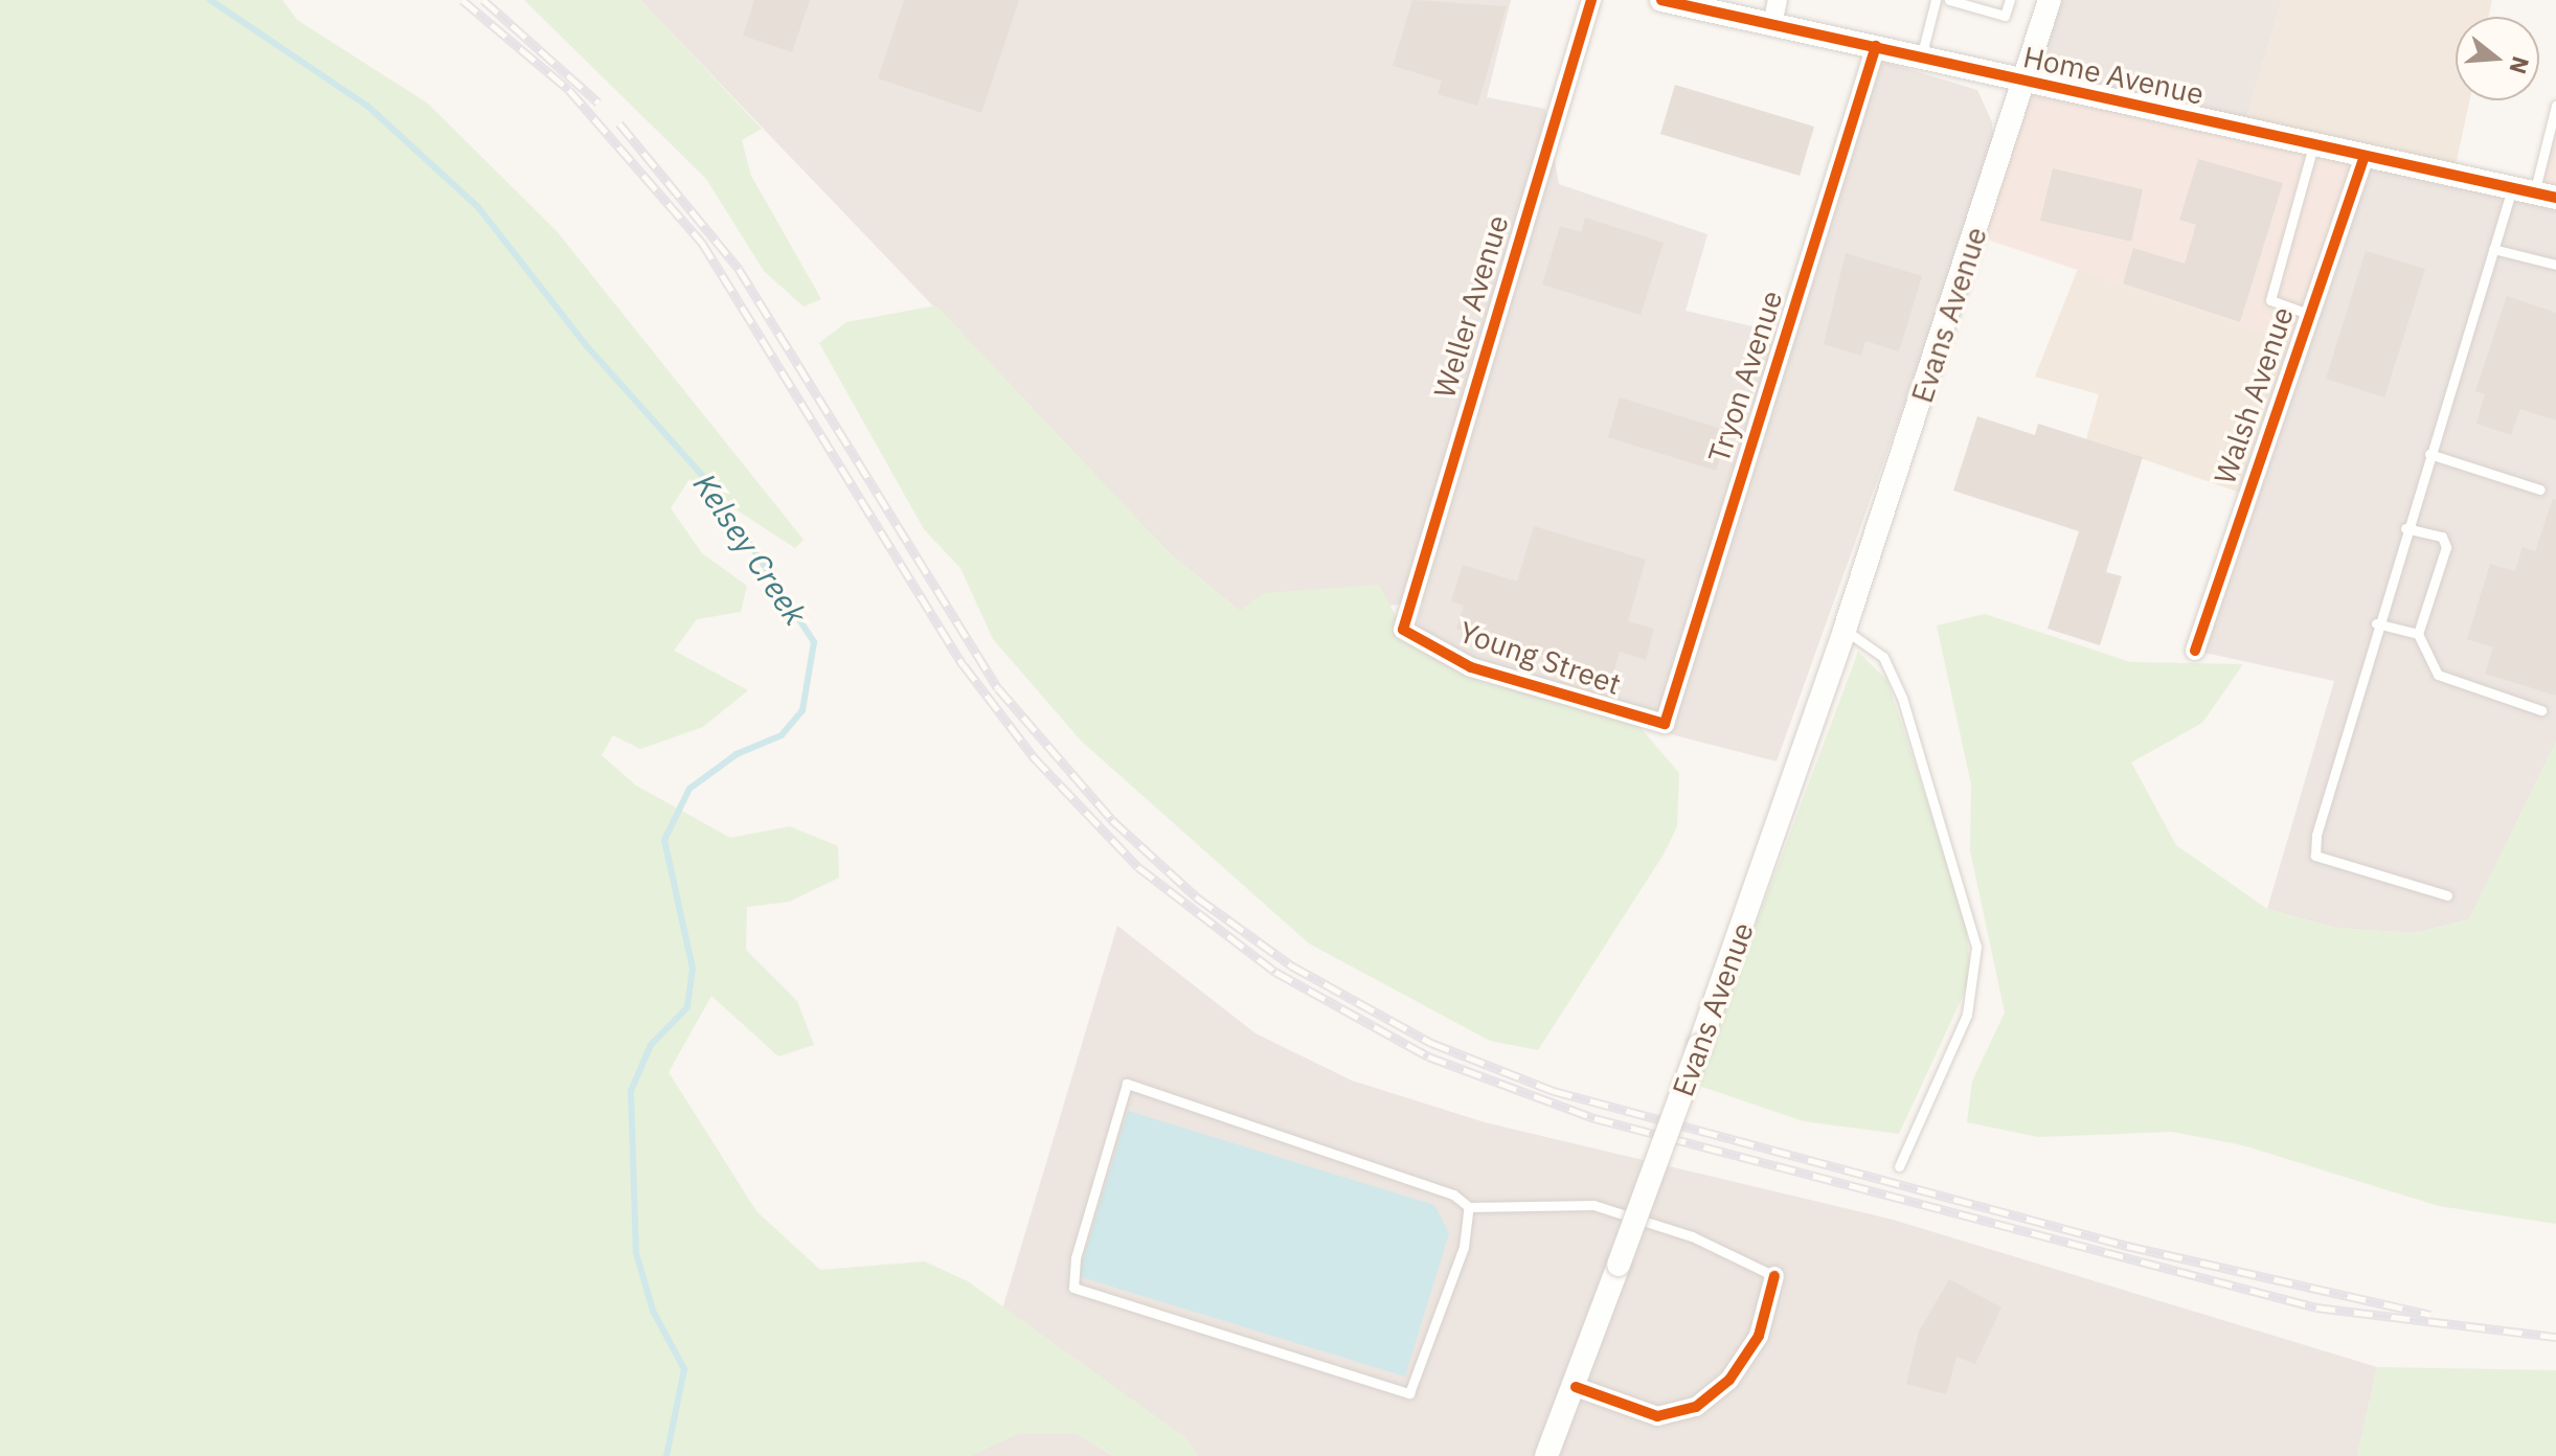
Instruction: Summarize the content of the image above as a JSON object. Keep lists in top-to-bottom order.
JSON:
{
  "streets": {
    "street": [
      "Home Avenue",
      "Weller Avenue",
      "Evans Avenue",
      "Tryon Avenue",
      "Walsh Avenue",
      "Young Street"
    ]
  },
  "crossings": [
    ["Home Avenue", "Evans Avenue"],
    ["Home Avenue", "Tryon Avenue"],
    ["Home Avenue", "Walsh Avenue"],
    ["Weller Avenue", "Young Street"],
    ["Tryon Avenue", "Young Street"]
  ],
  "water": ["Kelsey Creek"],
  "north": "right"
}
